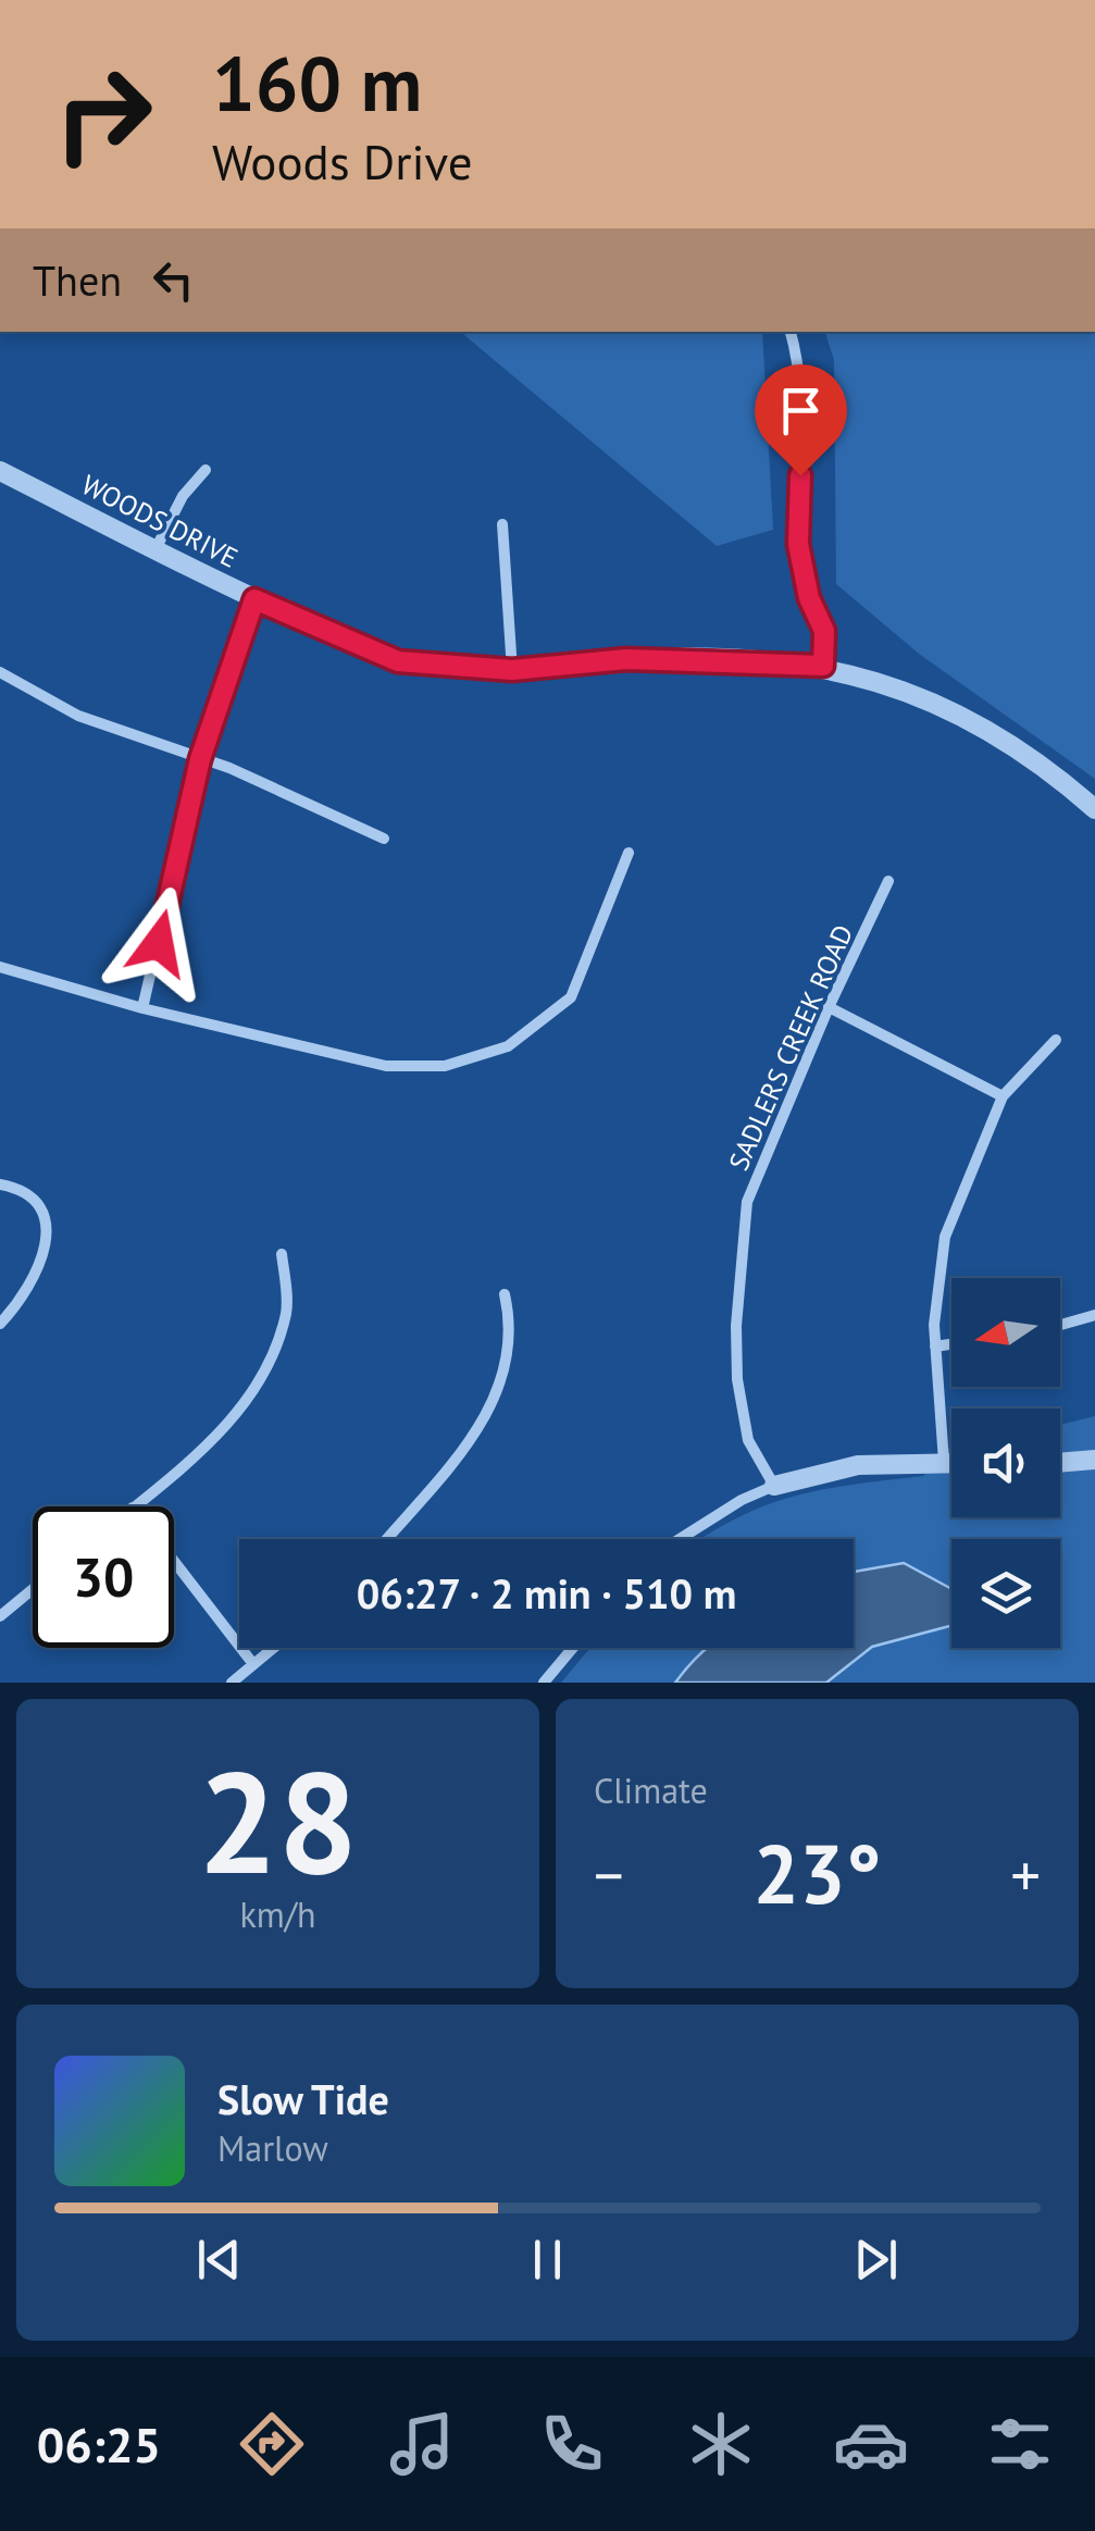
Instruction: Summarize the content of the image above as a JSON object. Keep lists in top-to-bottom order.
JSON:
{
  "streets": {
    "street": ["WOODS DRIVE", "SADLERS CREEK ROAD"]
  },
  "north": "left",
  "page": {
    "turn": ["160 m", "Woods Drive"],
    "then": "Then",
    "limit": "30",
    "trip": "06:27 · 2 min · 510 m",
    "tile": [
      ["28", "km/h"],
      "Climate"
    ],
    "heat": ["−", "23°", "+"],
    "song": ["Slow Tide", "Marlow"],
    "tabs": "06:25"
  }
}
